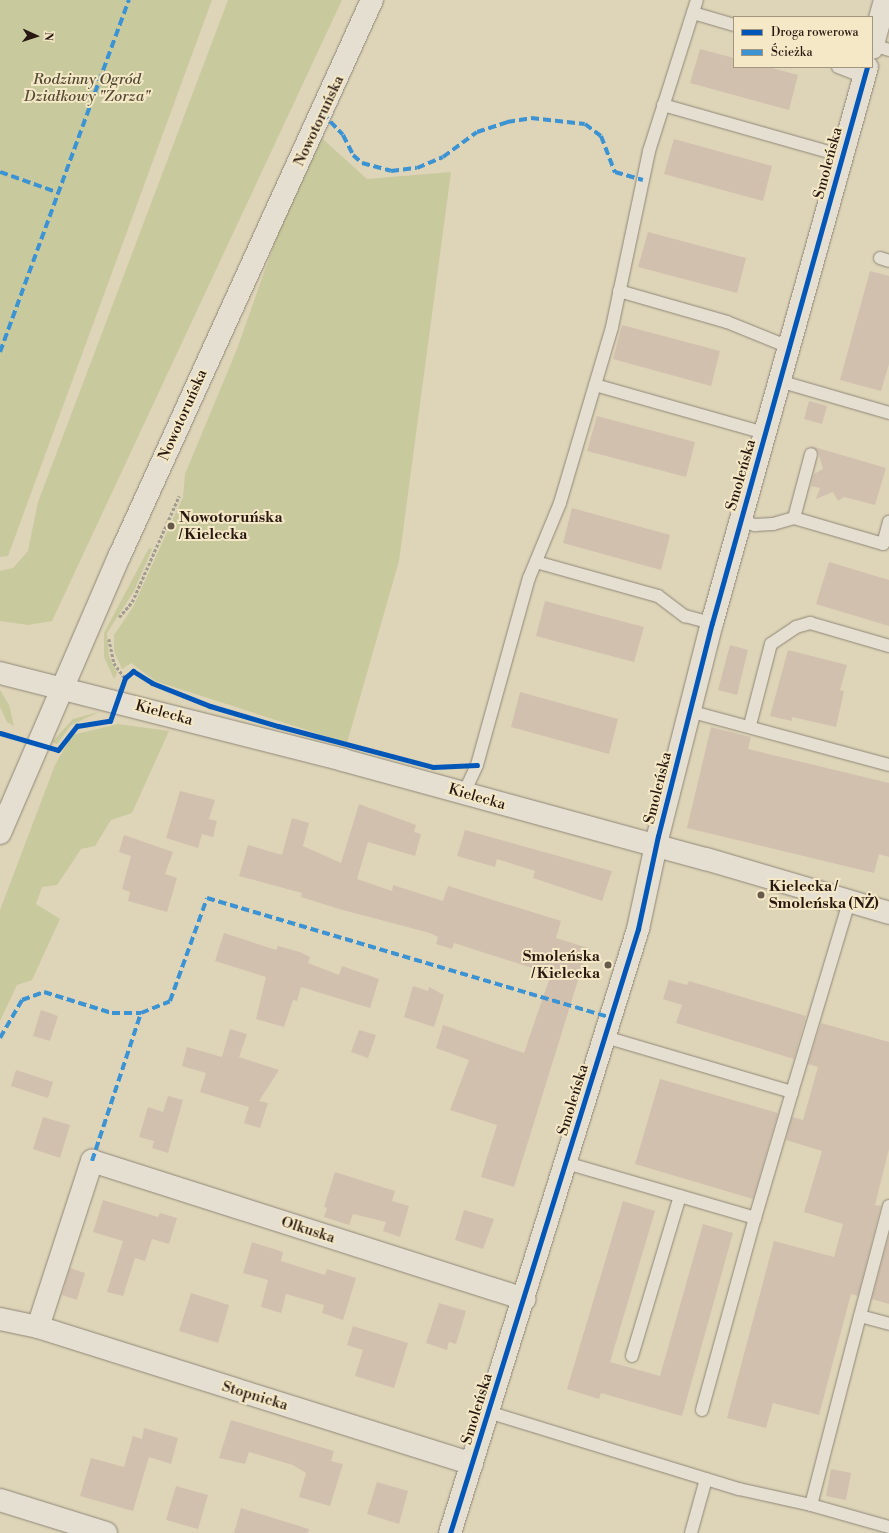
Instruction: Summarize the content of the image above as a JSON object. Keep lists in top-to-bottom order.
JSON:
{
  "streets": {
    "street": [
      "Nowotoruńska",
      "Smoleńska",
      "Kielecka",
      "Olkuska",
      "Stopnicka"
    ]
  },
  "crossings": [
    ["Nowotoruńska", "Kielecka"],
    ["Smoleńska", "Kielecka"],
    ["Smoleńska", "Olkuska"],
    ["Smoleńska", "Stopnicka"],
    ["Olkuska", "Stopnicka"]
  ],
  "parks": ["Rodzinny Ogród Działkowy \"Zorza\""],
  "places": ["Nowotoruńska / Kielecka", "Kielecka / Smoleńska (NŻ)", "Smoleńska / Kielecka"],
  "legend": ["Droga rowerowa", "Ścieżka"],
  "north": "right"
}
